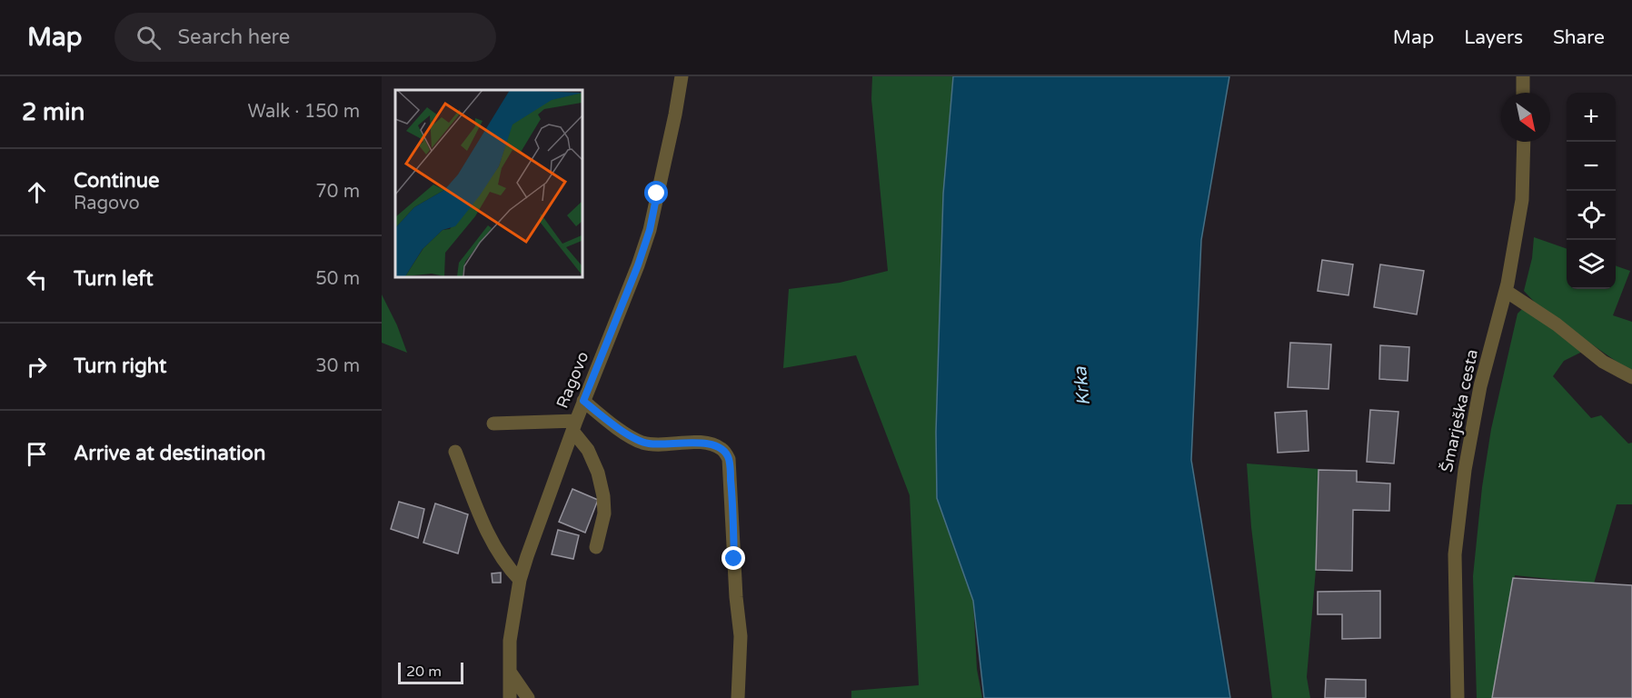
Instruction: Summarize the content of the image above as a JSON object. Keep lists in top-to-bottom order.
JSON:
{
  "streets": {
    "street": ["Ragovo", "Šmarješka cesta"]
  },
  "water": ["Krka"],
  "scale_bar": "20 m",
  "north": "bottom right",
  "page": {
    "header": "Map",
    "search": "Search here",
    "nav": ["Map", "Layers", "Share"],
    "heading": ["2 min", "Walk · 150 m"],
    "map_buttons": ["+", "−"],
    "list": [
      ["Continue", "Ragovo", "70 m"],
      ["Turn left", "50 m"],
      ["Turn right", "30 m"],
      "Arrive at destination"
    ],
    "scale": "20 m"
  }
}
